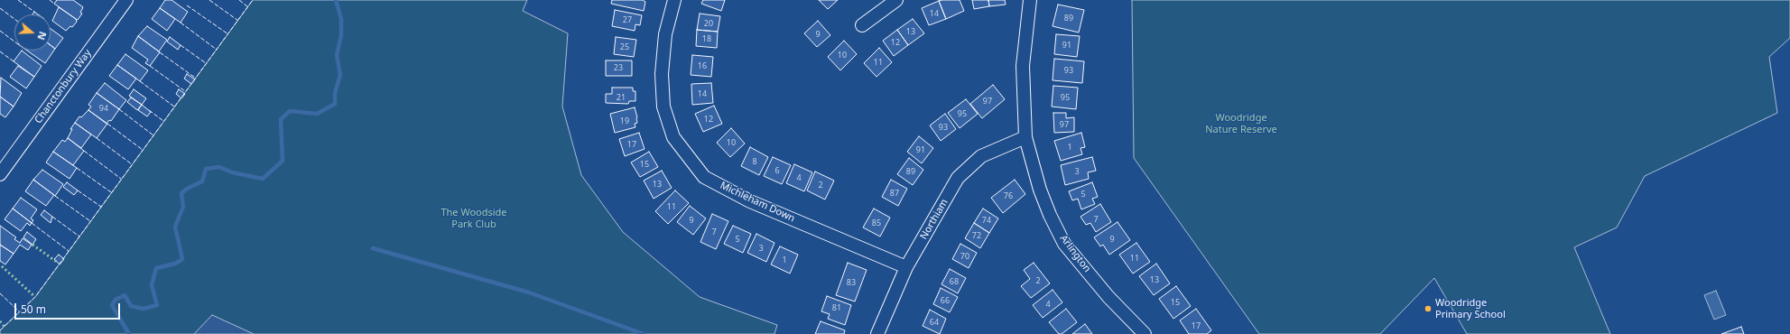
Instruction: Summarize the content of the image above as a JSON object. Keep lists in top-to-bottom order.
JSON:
{
  "streets": {
    "street": [
      "Chanctonbury Way",
      "Michleham Down",
      "Northiam",
      "Arlington"
    ]
  },
  "crossings": [
    ["Michleham Down", "Northiam"],
    ["Northiam", "Arlington"]
  ],
  "parks": ["Woodridge Nature Reserve", "The Woodside Park Club"],
  "places": ["Woodridge Primary School"],
  "house_numbers": [
    "14",
    "89",
    "27",
    "20",
    "13",
    "9",
    "18",
    "12",
    "91",
    "25",
    "10",
    "11",
    "16",
    "23",
    "93",
    "14",
    "21",
    "95",
    "97",
    "94",
    "95",
    "12",
    "19",
    "97",
    "93",
    "10",
    "17",
    "1",
    "91",
    "8",
    "15",
    "6",
    "89",
    "3",
    "4",
    "13",
    "2",
    "87",
    "5",
    "76",
    "11",
    "7",
    "9",
    "74",
    "85",
    "7",
    "72",
    "5",
    "9",
    "3",
    "70",
    "11",
    "1",
    "13",
    "2",
    "68",
    "83",
    "66",
    "15",
    "4",
    "81",
    "64",
    "17"
  ],
  "scale_bar": "50 m",
  "north": "right"
}
